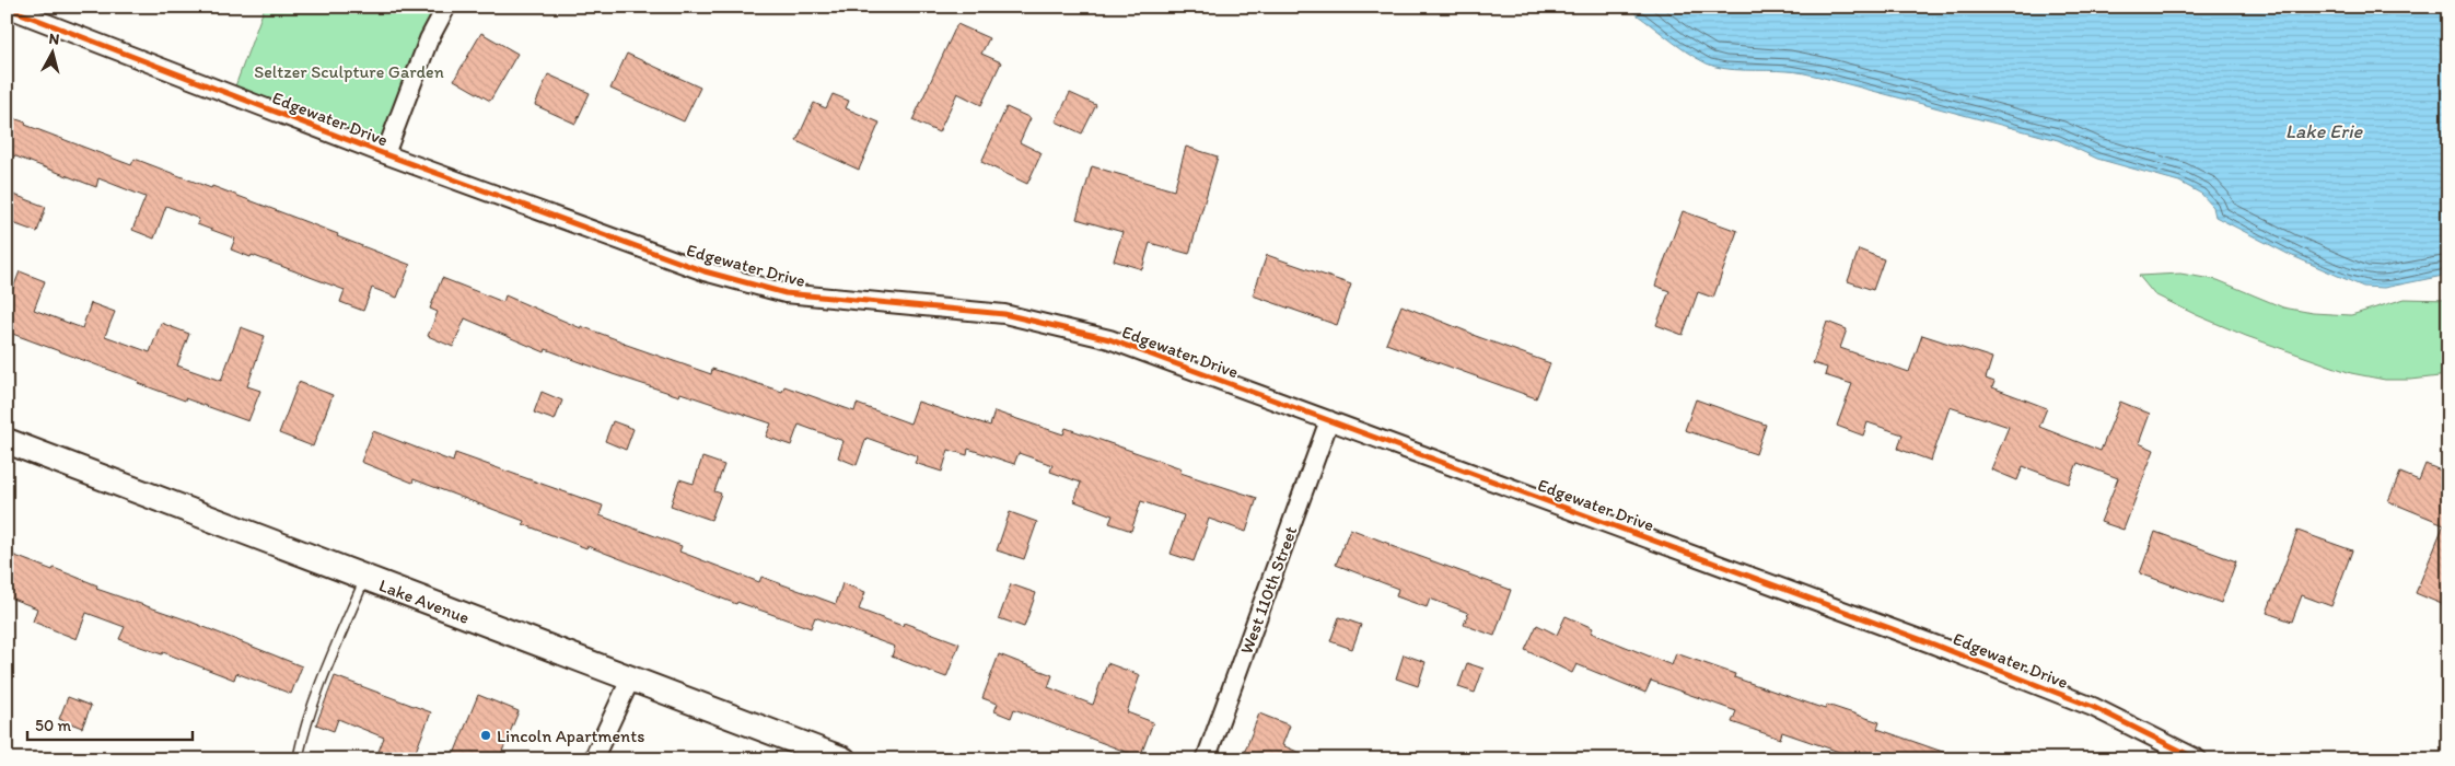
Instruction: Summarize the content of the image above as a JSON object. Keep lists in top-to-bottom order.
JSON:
{
  "streets": {
    "street": ["Edgewater Drive", "West 110th Street", "Lake Avenue"]
  },
  "crossings": [
    ["Edgewater Drive", "West 110th Street"]
  ],
  "water": ["Lake Erie"],
  "parks": ["Seltzer Sculpture Garden"],
  "places": ["Lincoln Apartments"],
  "scale_bar": "50 m",
  "north": "top"
}
